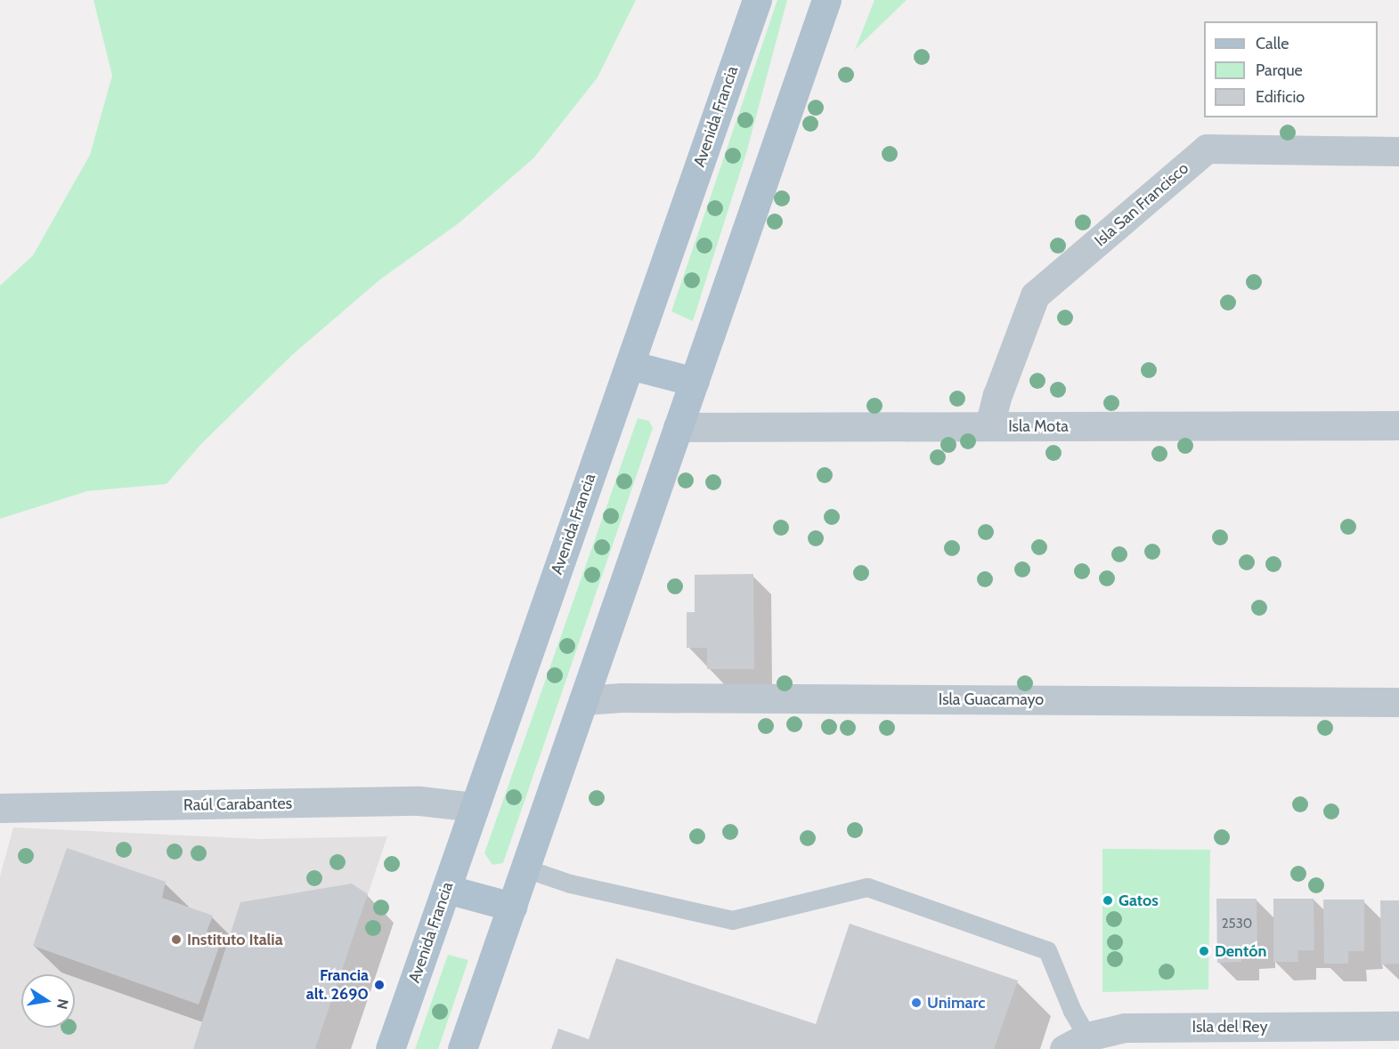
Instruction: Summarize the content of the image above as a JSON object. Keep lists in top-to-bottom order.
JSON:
{
  "streets": {
    "main road": ["Avenida Francia"],
    "street": [
      "Isla San Francisco",
      "Isla Mota",
      "Isla Guacamayo",
      "Raúl Carabantes",
      "Isla del Rey"
    ]
  },
  "crossings": [
    ["Avenida Francia", "Raúl Carabantes"],
    ["Isla San Francisco", "Isla Mota"]
  ],
  "places": [
    "Gatos",
    "Instituto Italia",
    "Dentón",
    "Francia alt. 2690",
    "Unimarc"
  ],
  "house_numbers": ["2530"],
  "legend": ["Calle", "Parque", "Edificio"],
  "north": "right"
}
